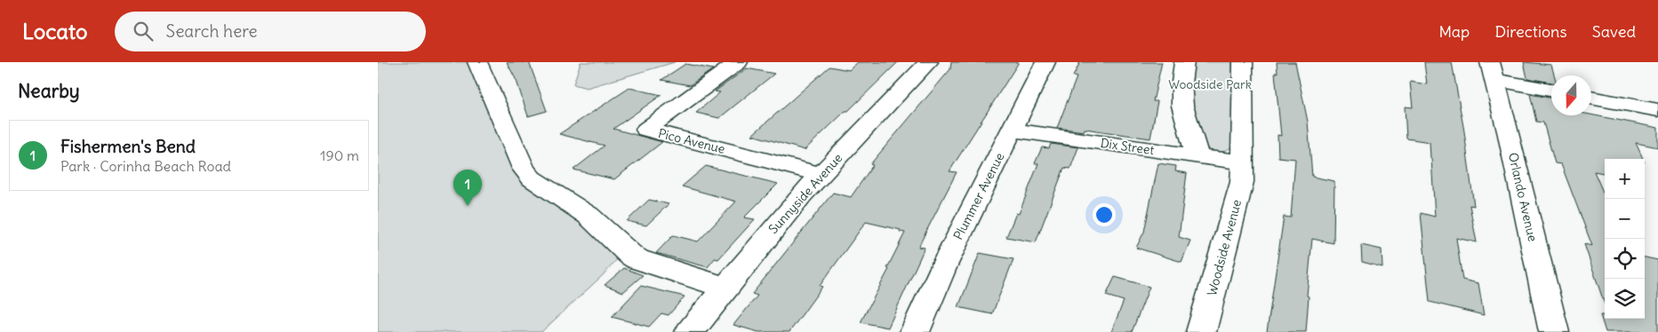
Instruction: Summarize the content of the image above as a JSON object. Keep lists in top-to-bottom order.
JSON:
{
  "streets": {
    "street": [
      "Pico Avenue",
      "Dix Street",
      "Sunnyside Avenue",
      "Plummer Avenue",
      "Orlando Avenue",
      "Woodside Avenue"
    ]
  },
  "crossings": [
    ["Pico Avenue", "Sunnyside Avenue"],
    ["Dix Street", "Plummer Avenue"],
    ["Dix Street", "Woodside Avenue"]
  ],
  "parks": ["Woodside Park"],
  "north": "bottom",
  "page": {
    "header": "Locato",
    "search": "Search here",
    "nav": ["Map", "Directions", "Saved"],
    "heading": "Nearby",
    "list": [
      {
        "mark": "1",
        "name": "Fishermen's Bend",
        "note": "Park · Corinha Beach Road",
        "value": "190 m"
      }
    ],
    "map_buttons": ["+", "−"],
    "pins": "1"
  }
}
